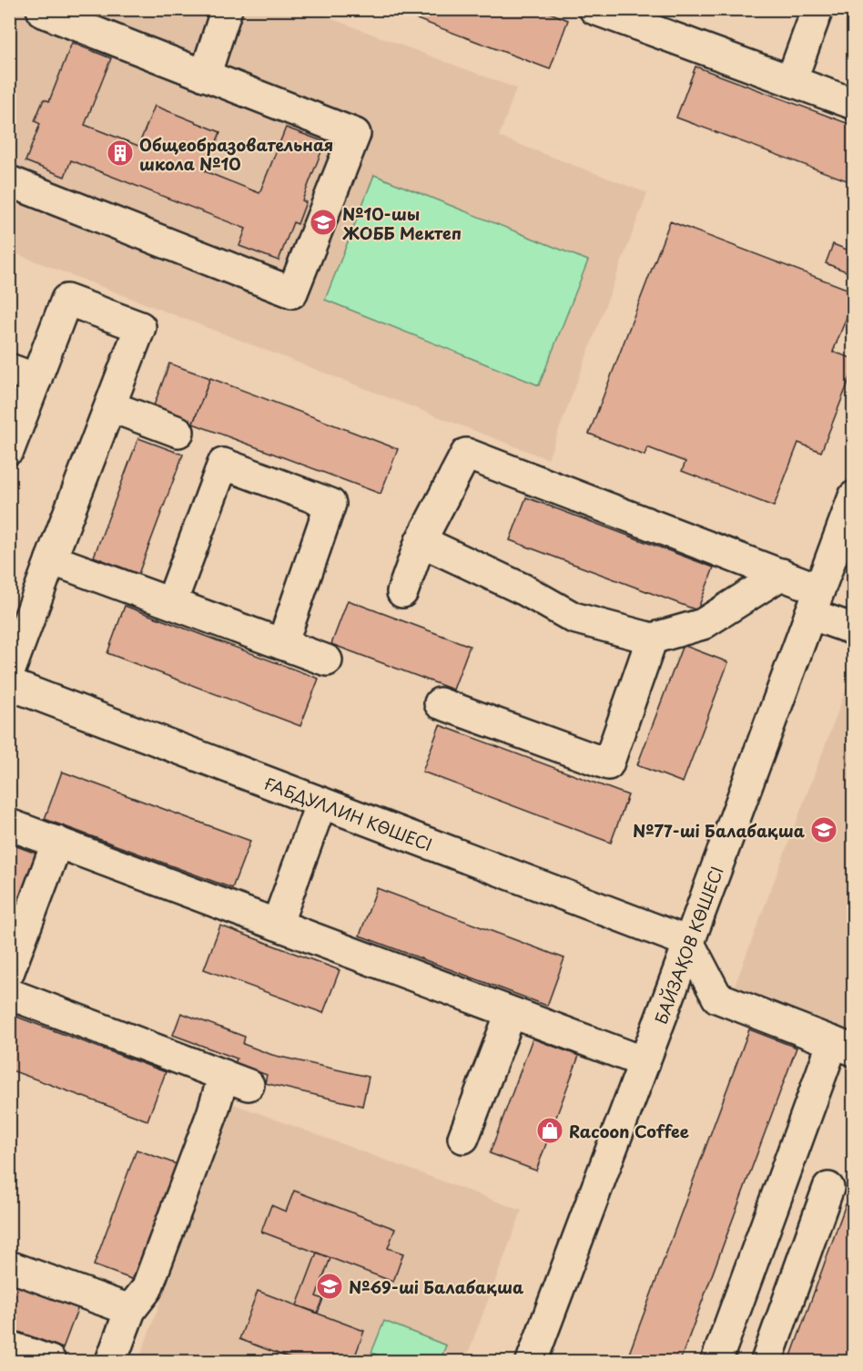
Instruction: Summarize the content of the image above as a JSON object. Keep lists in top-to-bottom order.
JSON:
{
  "streets": {
    "street": ["ҒАБДУЛЛИН КӨШЕСІ", "БАЙЗАҚОВ КӨШЕСІ"]
  },
  "crossings": [
    ["ҒАБДУЛЛИН КӨШЕСІ", "БАЙЗАҚОВ КӨШЕСІ"]
  ],
  "places": {
    "building": ["Общеобразовательная школа №10"],
    "school or university": ["№10-шы ЖОББ Мектеп", "№77-ші Балабақша", "№69-ші Балабақша"],
    "shop": ["Racoon Coffee"]
  }
}
